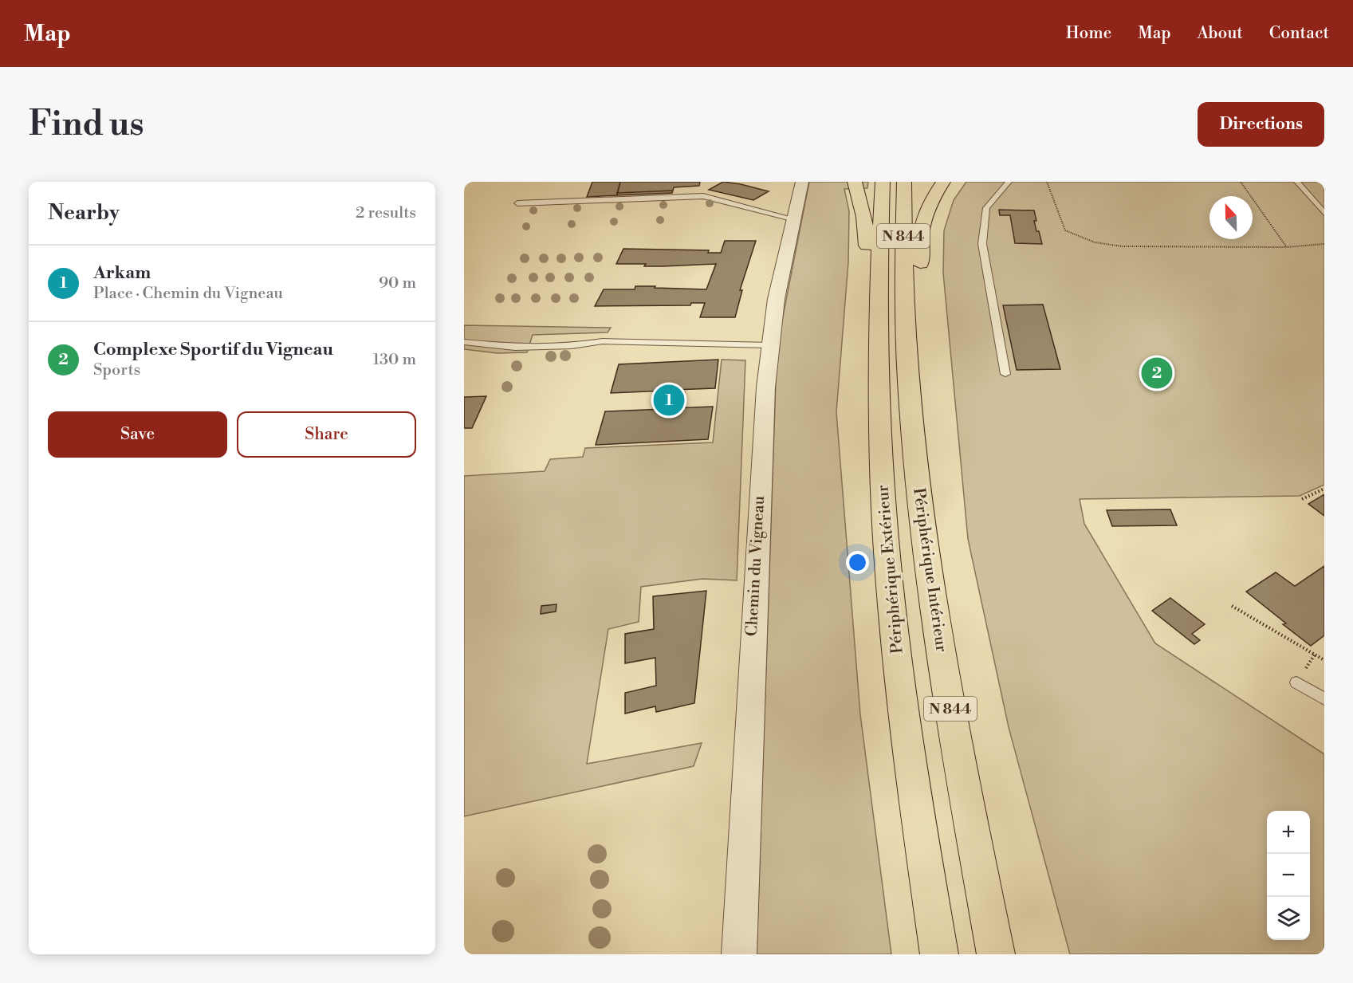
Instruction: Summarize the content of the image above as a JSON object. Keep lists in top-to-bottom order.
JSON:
{
  "streets": {
    "highway": ["N 844", "Périphérique Extérieur", "Périphérique Intérieur"],
    "street": ["Chemin du Vigneau"]
  },
  "north": "top",
  "page": {
    "header": "Map",
    "nav": [
      "Home",
      "Map",
      "About",
      "Contact"
    ],
    "buttons": [
      "Directions",
      ["Save", "Share"]
    ],
    "title": "Find us",
    "heading": ["Nearby", "2 results"],
    "list": [
      {
        "mark": "1",
        "name": "Arkam",
        "note": "Place · Chemin du Vigneau",
        "value": "90 m"
      },
      {
        "mark": "2",
        "name": "Complexe Sportif du Vigneau",
        "note": "Sports",
        "value": "130 m"
      }
    ],
    "pins": ["2", "1"],
    "map_buttons": ["+", "−"]
  }
}
